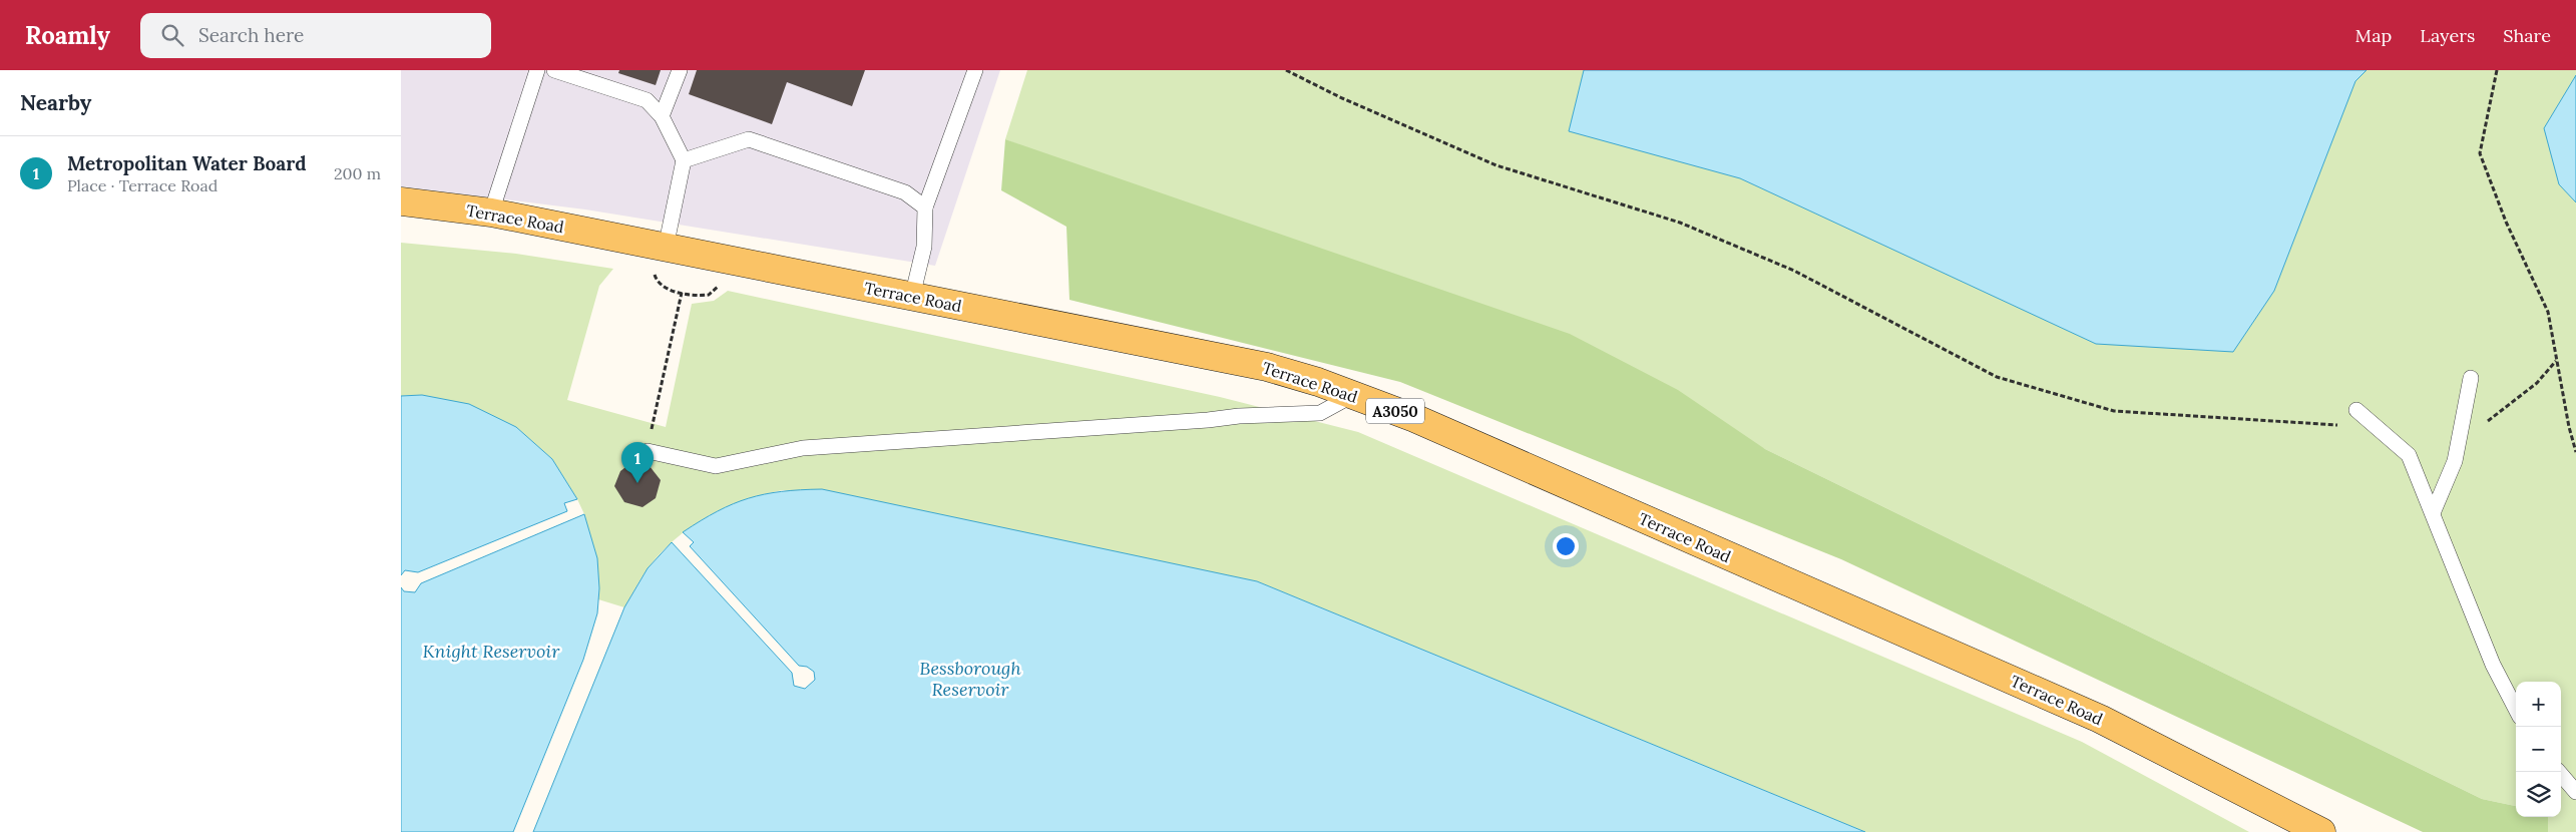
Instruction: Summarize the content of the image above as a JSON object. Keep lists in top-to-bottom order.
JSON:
{
  "streets": {
    "main road": ["Terrace Road", "A3050"]
  },
  "water": ["Knight Reservoir", "Bessborough Reservoir"],
  "page": {
    "header": "Roamly",
    "search": "Search here",
    "nav": ["Map", "Layers", "Share"],
    "heading": "Nearby",
    "list": [
      {
        "mark": "1",
        "name": "Metropolitan Water Board",
        "note": "Place · Terrace Road",
        "value": "200 m"
      }
    ],
    "pins": "1",
    "map_buttons": ["+", "−"]
  }
}
